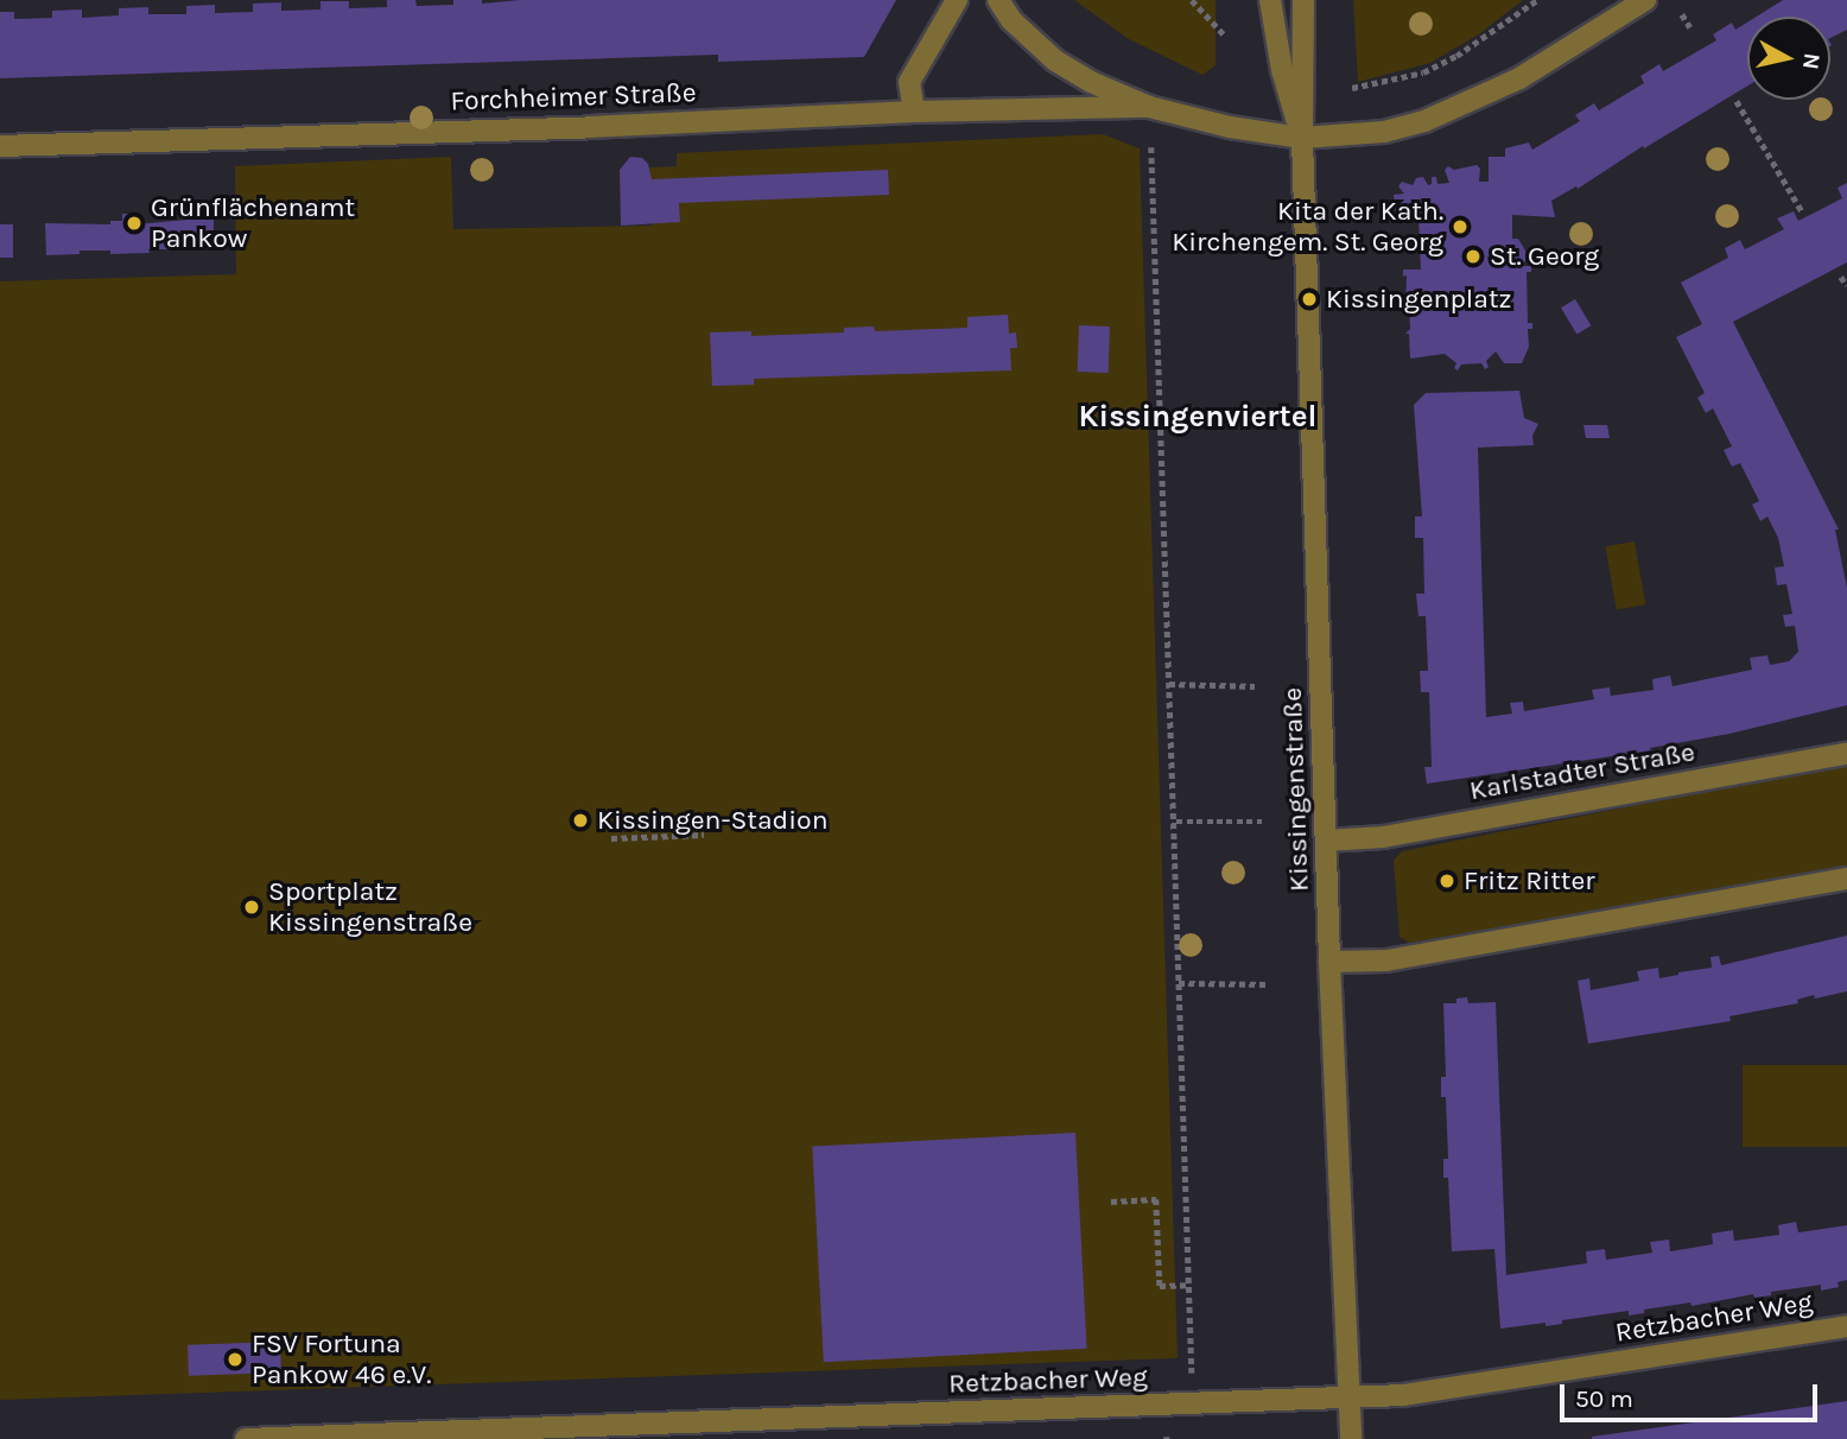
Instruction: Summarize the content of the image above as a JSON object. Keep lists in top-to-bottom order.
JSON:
{
  "streets": {
    "street": [
      "Forchheimer Straße",
      "Karlstadter Straße",
      "Kissingenstraße",
      "Retzbacher Weg"
    ]
  },
  "crossings": [
    ["Karlstadter Straße", "Kissingenstraße"],
    ["Kissingenstraße", "Retzbacher Weg"]
  ],
  "districts": ["Kissingenviertel"],
  "places": [
    "Grünflächenamt Pankow",
    "Kita der Kath. Kirchengem. St. Georg",
    "St. Georg",
    "Kissingenplatz",
    "Kissingen-Stadion",
    "Fritz Ritter",
    "Sportplatz Kissingenstraße",
    "FSV Fortuna Pankow 46 e.V."
  ],
  "scale_bar": "50 m",
  "north": "right"
}
